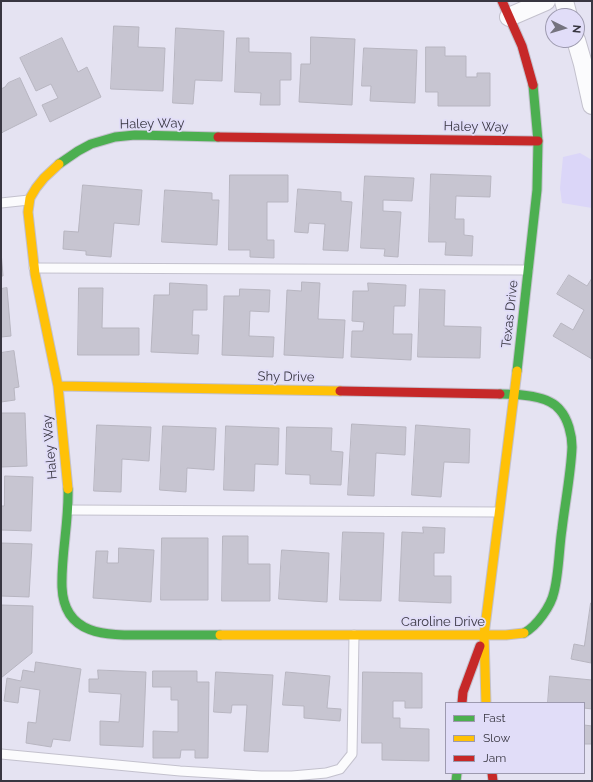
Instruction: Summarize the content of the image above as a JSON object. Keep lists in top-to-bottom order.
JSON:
{
  "streets": {
    "street": [
      "Haley Way",
      "Texas Drive",
      "Shy Drive",
      "Caroline Drive"
    ]
  },
  "crossings": [
    ["Haley Way", "Texas Drive"],
    ["Haley Way", "Shy Drive"],
    ["Haley Way", "Caroline Drive"],
    ["Texas Drive", "Shy Drive"],
    ["Texas Drive", "Caroline Drive"],
    ["Shy Drive", "Caroline Drive"]
  ],
  "legend": ["Fast", "Slow", "Jam"],
  "north": "right"
}
